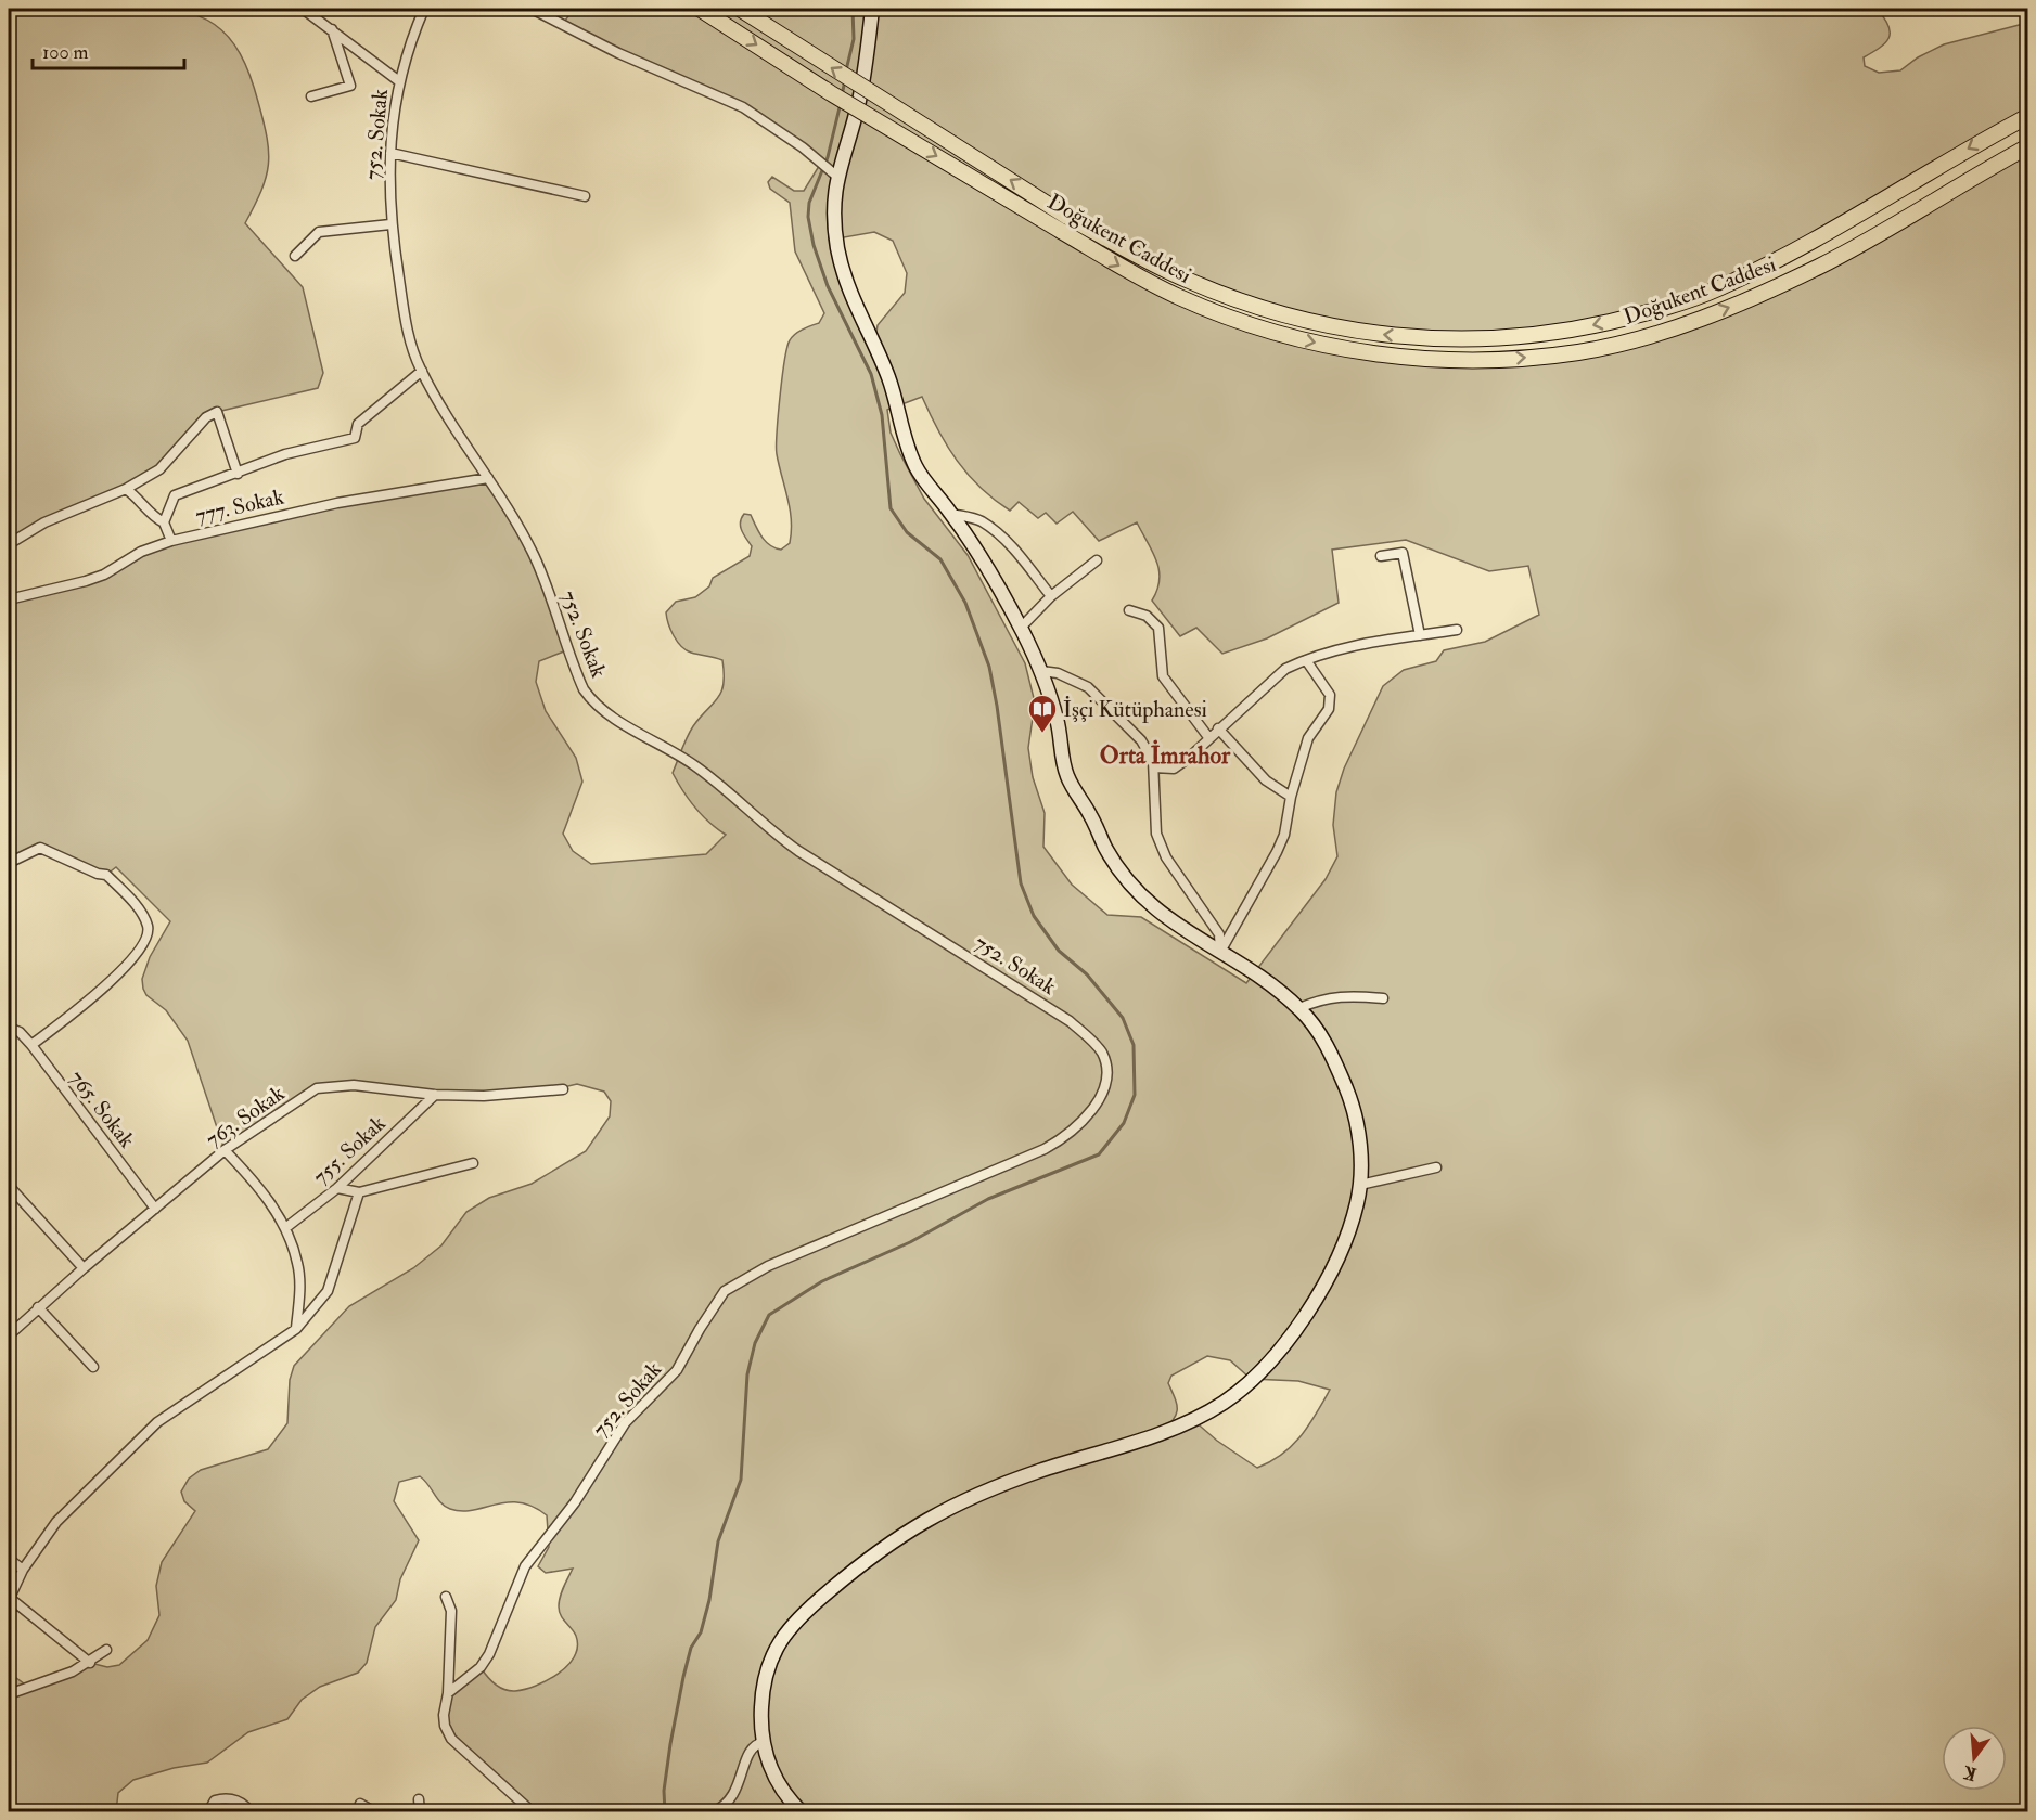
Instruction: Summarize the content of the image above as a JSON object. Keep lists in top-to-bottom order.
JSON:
{
  "streets": {
    "main road": ["Doğukent Caddesi"],
    "street": [
      "752. Sokak",
      "777. Sokak",
      "765. Sokak",
      "763. Sokak",
      "755. Sokak"
    ]
  },
  "crossings": [
    ["752. Sokak", "777. Sokak"],
    ["765. Sokak", "763. Sokak"],
    ["763. Sokak", "755. Sokak"]
  ],
  "districts": ["Orta İmrahor"],
  "places": {
    "library": ["İşçi Kütüphanesi"]
  },
  "scale_bar": "100 m",
  "north": "bottom"
}
